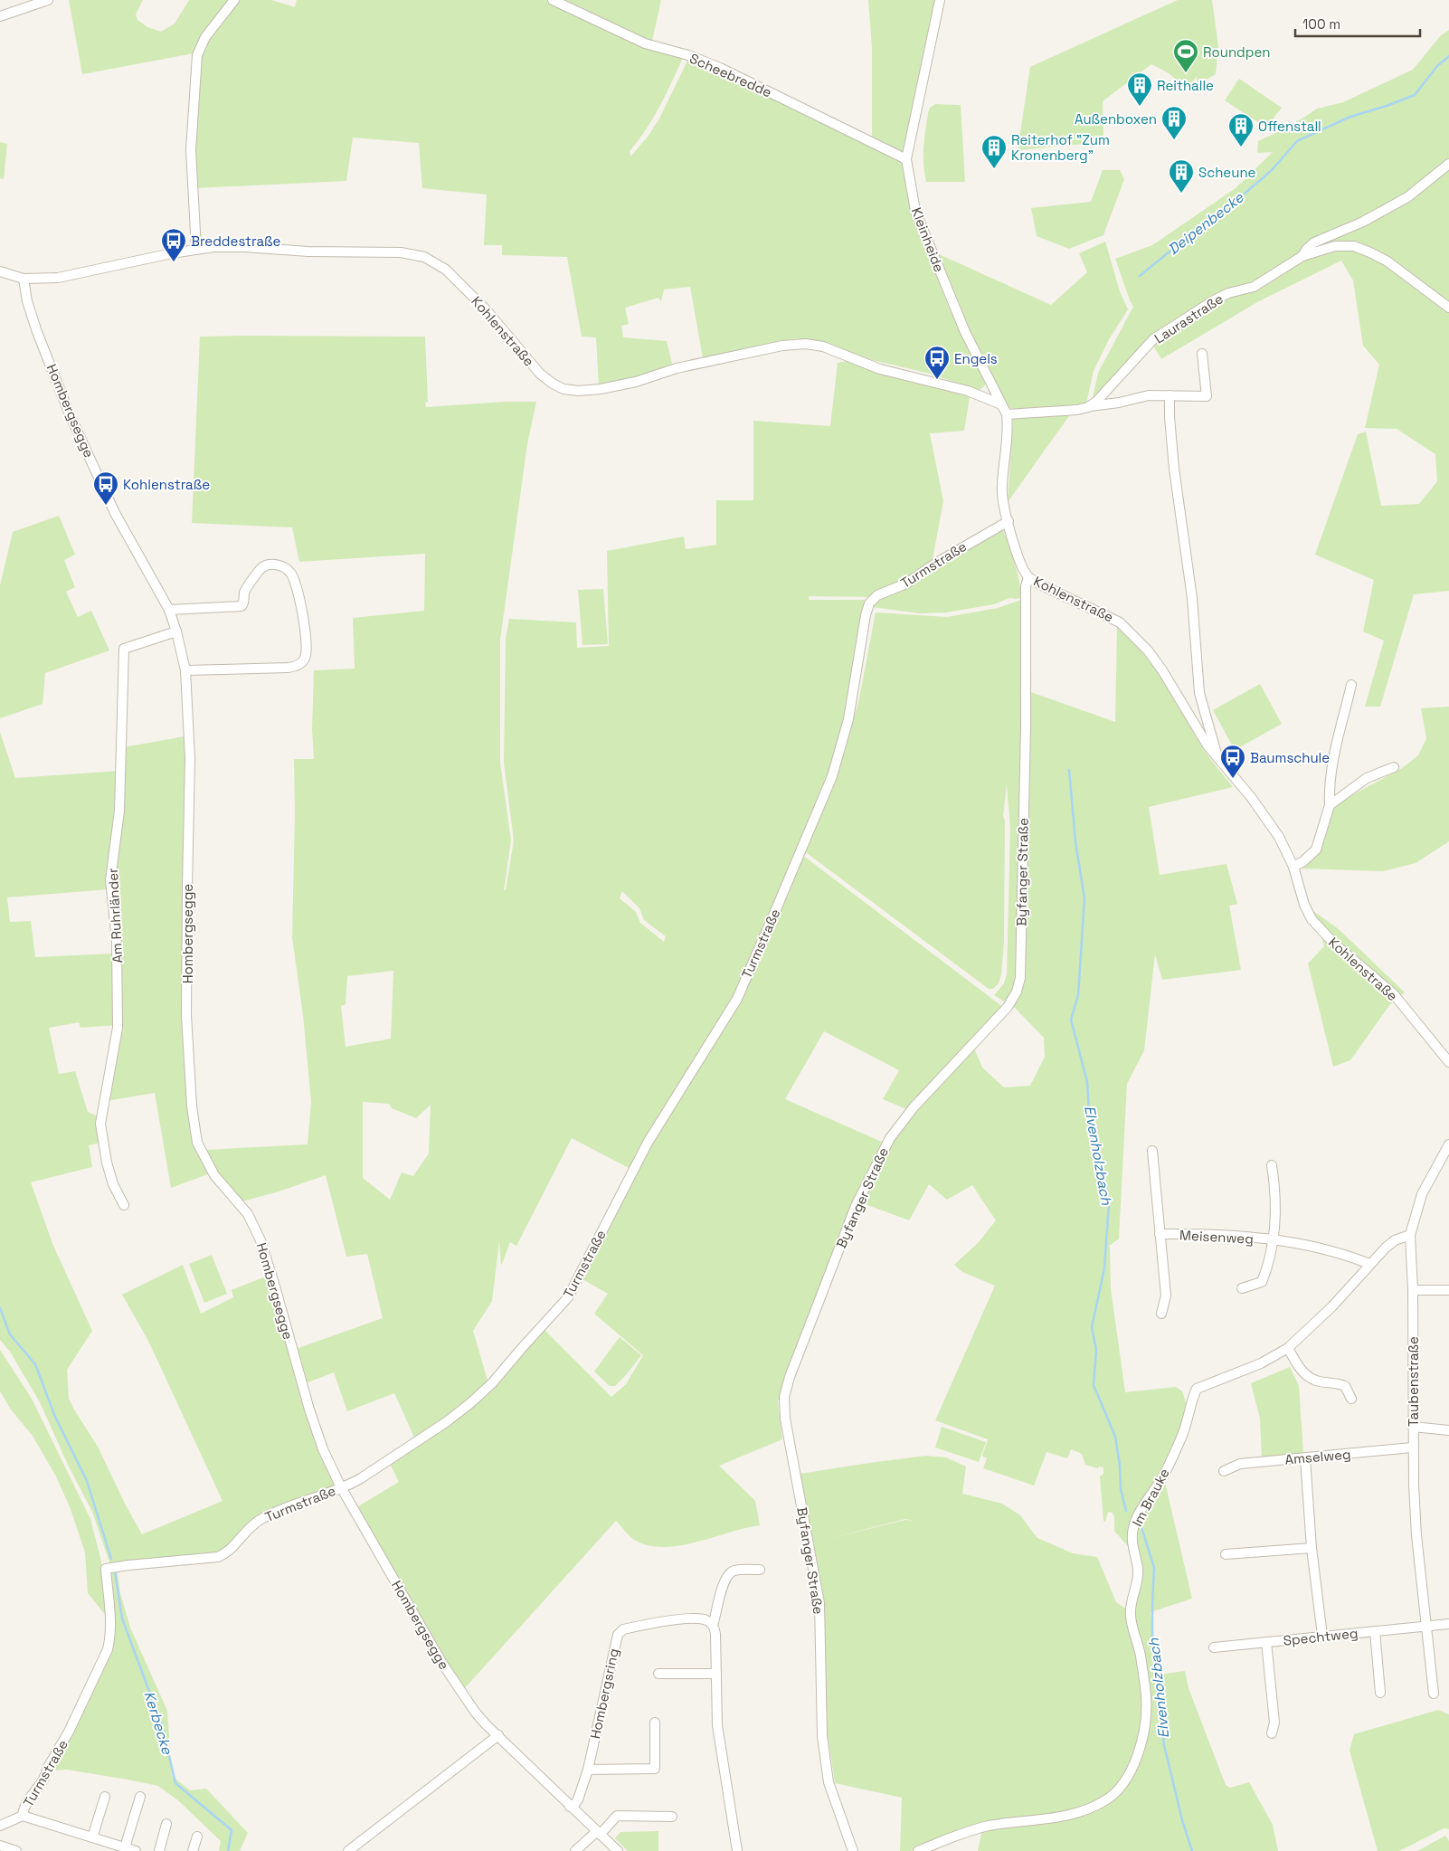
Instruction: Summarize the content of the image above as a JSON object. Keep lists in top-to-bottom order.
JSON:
{
  "streets": {
    "street": [
      "Scheebredde",
      "Kleinheide",
      "Laurastraße",
      "Kohlenstraße",
      "Hombergsegge",
      "Turmstraße",
      "Byfanger Straße",
      "Am Ruhrländer",
      "Meisenweg",
      "Taubenstraße",
      "Amselweg",
      "Im Brauke",
      "Spechtweg",
      "Hombergsring"
    ]
  },
  "crossings": [
    ["Scheebredde", "Kleinheide"],
    ["Kleinheide", "Kohlenstraße"],
    ["Kohlenstraße", "Hombergsegge"],
    ["Kohlenstraße", "Turmstraße"],
    ["Kohlenstraße", "Byfanger Straße"],
    ["Hombergsegge", "Turmstraße"],
    ["Hombergsegge", "Am Ruhrländer"],
    ["Hombergsegge", "Hombergsring"],
    ["Meisenweg", "Im Brauke"],
    ["Taubenstraße", "Amselweg"],
    ["Taubenstraße", "Im Brauke"],
    ["Taubenstraße", "Spechtweg"]
  ],
  "water": ["Deipenbecke", "Elvenholzbach", "Kerbecke"],
  "places": {
    "sports": ["Roundpen"],
    "building": [
      "Reithalle",
      "Außenboxen",
      "Offenstall",
      "Reiterhof \"Zum Kronenberg\"",
      "Scheune"
    ],
    "bus stop": [
      "Breddestraße",
      "Engels",
      "Kohlenstraße",
      "Baumschule"
    ]
  },
  "scale_bar": "100 m"
}
